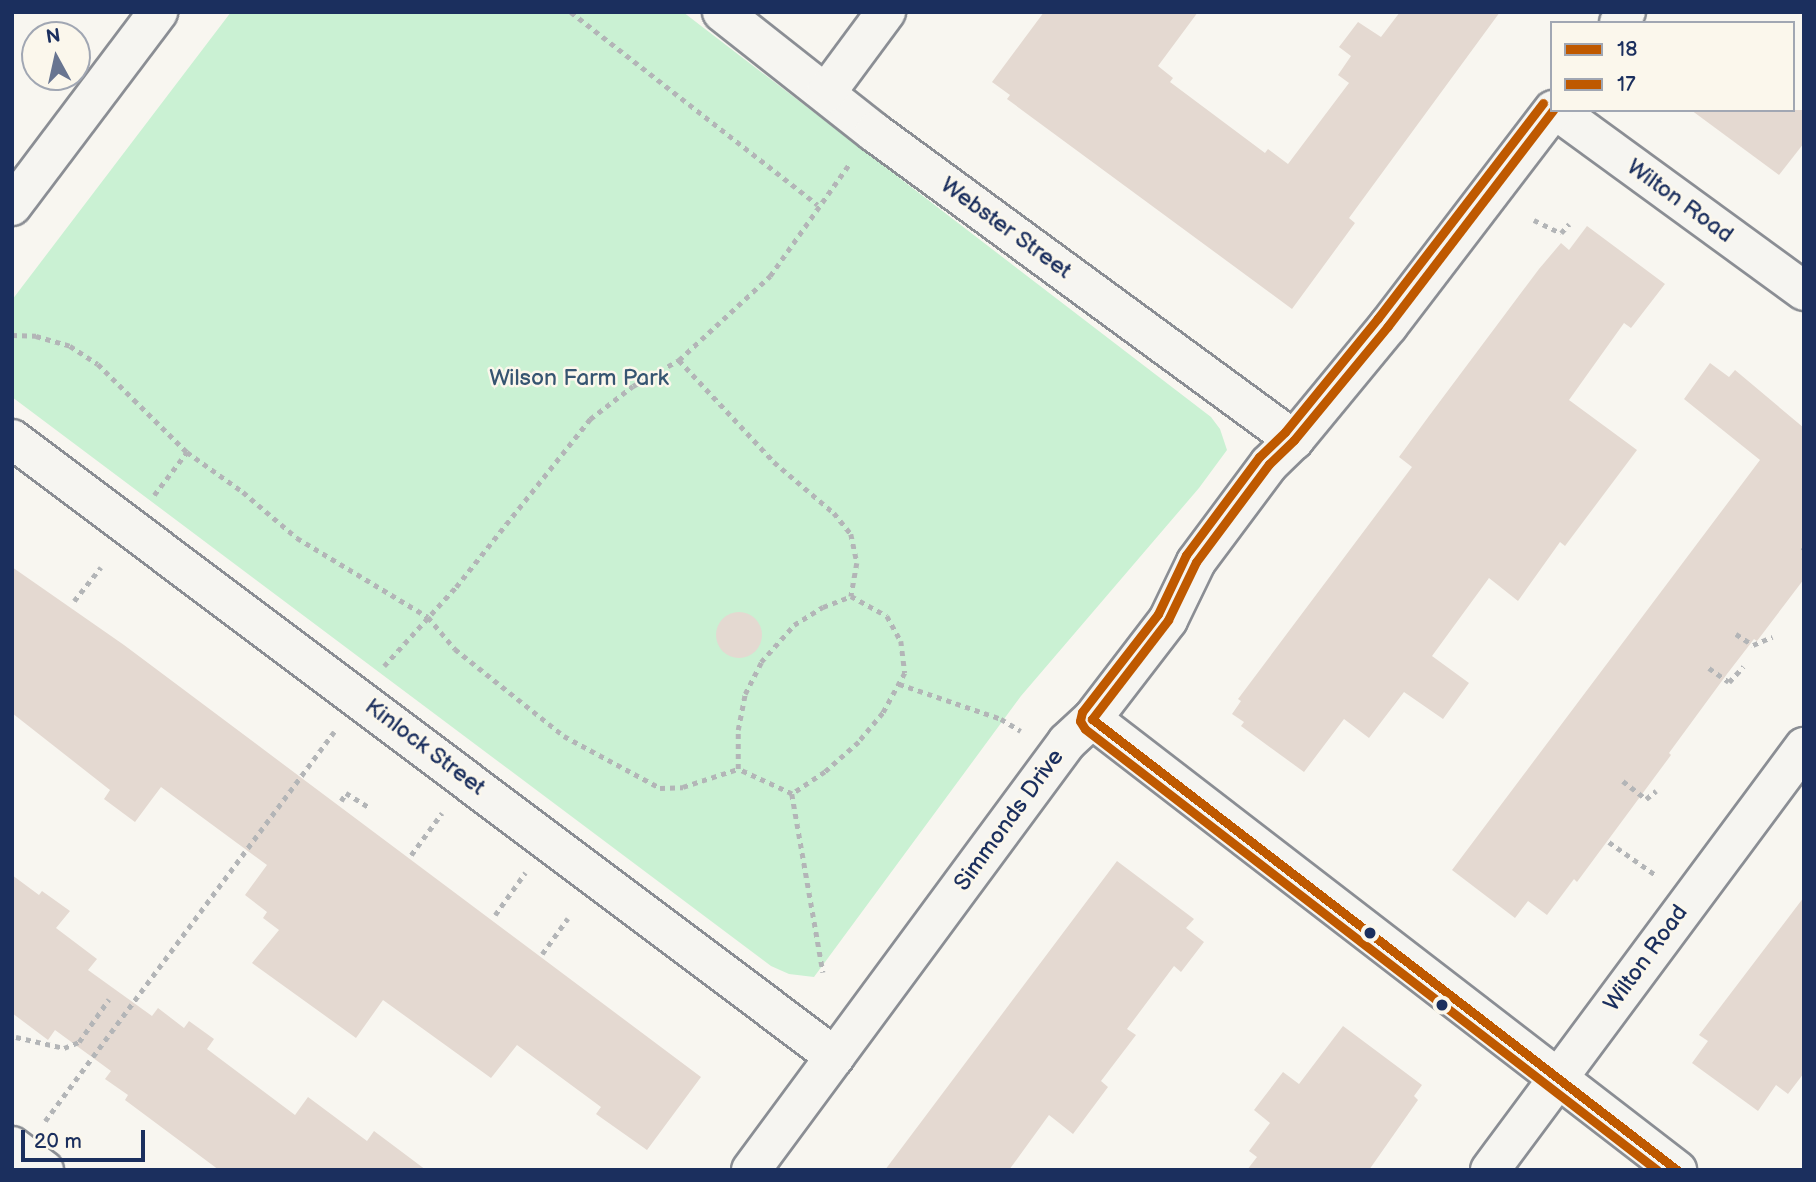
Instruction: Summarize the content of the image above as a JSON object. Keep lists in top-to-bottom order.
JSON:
{
  "streets": {
    "street": [
      "Wilton Road",
      "Webster Street",
      "Kinlock Street",
      "Simmonds Drive"
    ]
  },
  "crossings": [
    ["Webster Street", "Simmonds Drive"],
    ["Kinlock Street", "Simmonds Drive"]
  ],
  "parks": ["Wilson Farm Park"],
  "lines": ["transit line 17", "transit line 18"],
  "legend": ["18", "17"],
  "scale_bar": "20 m",
  "north": "top"
}
